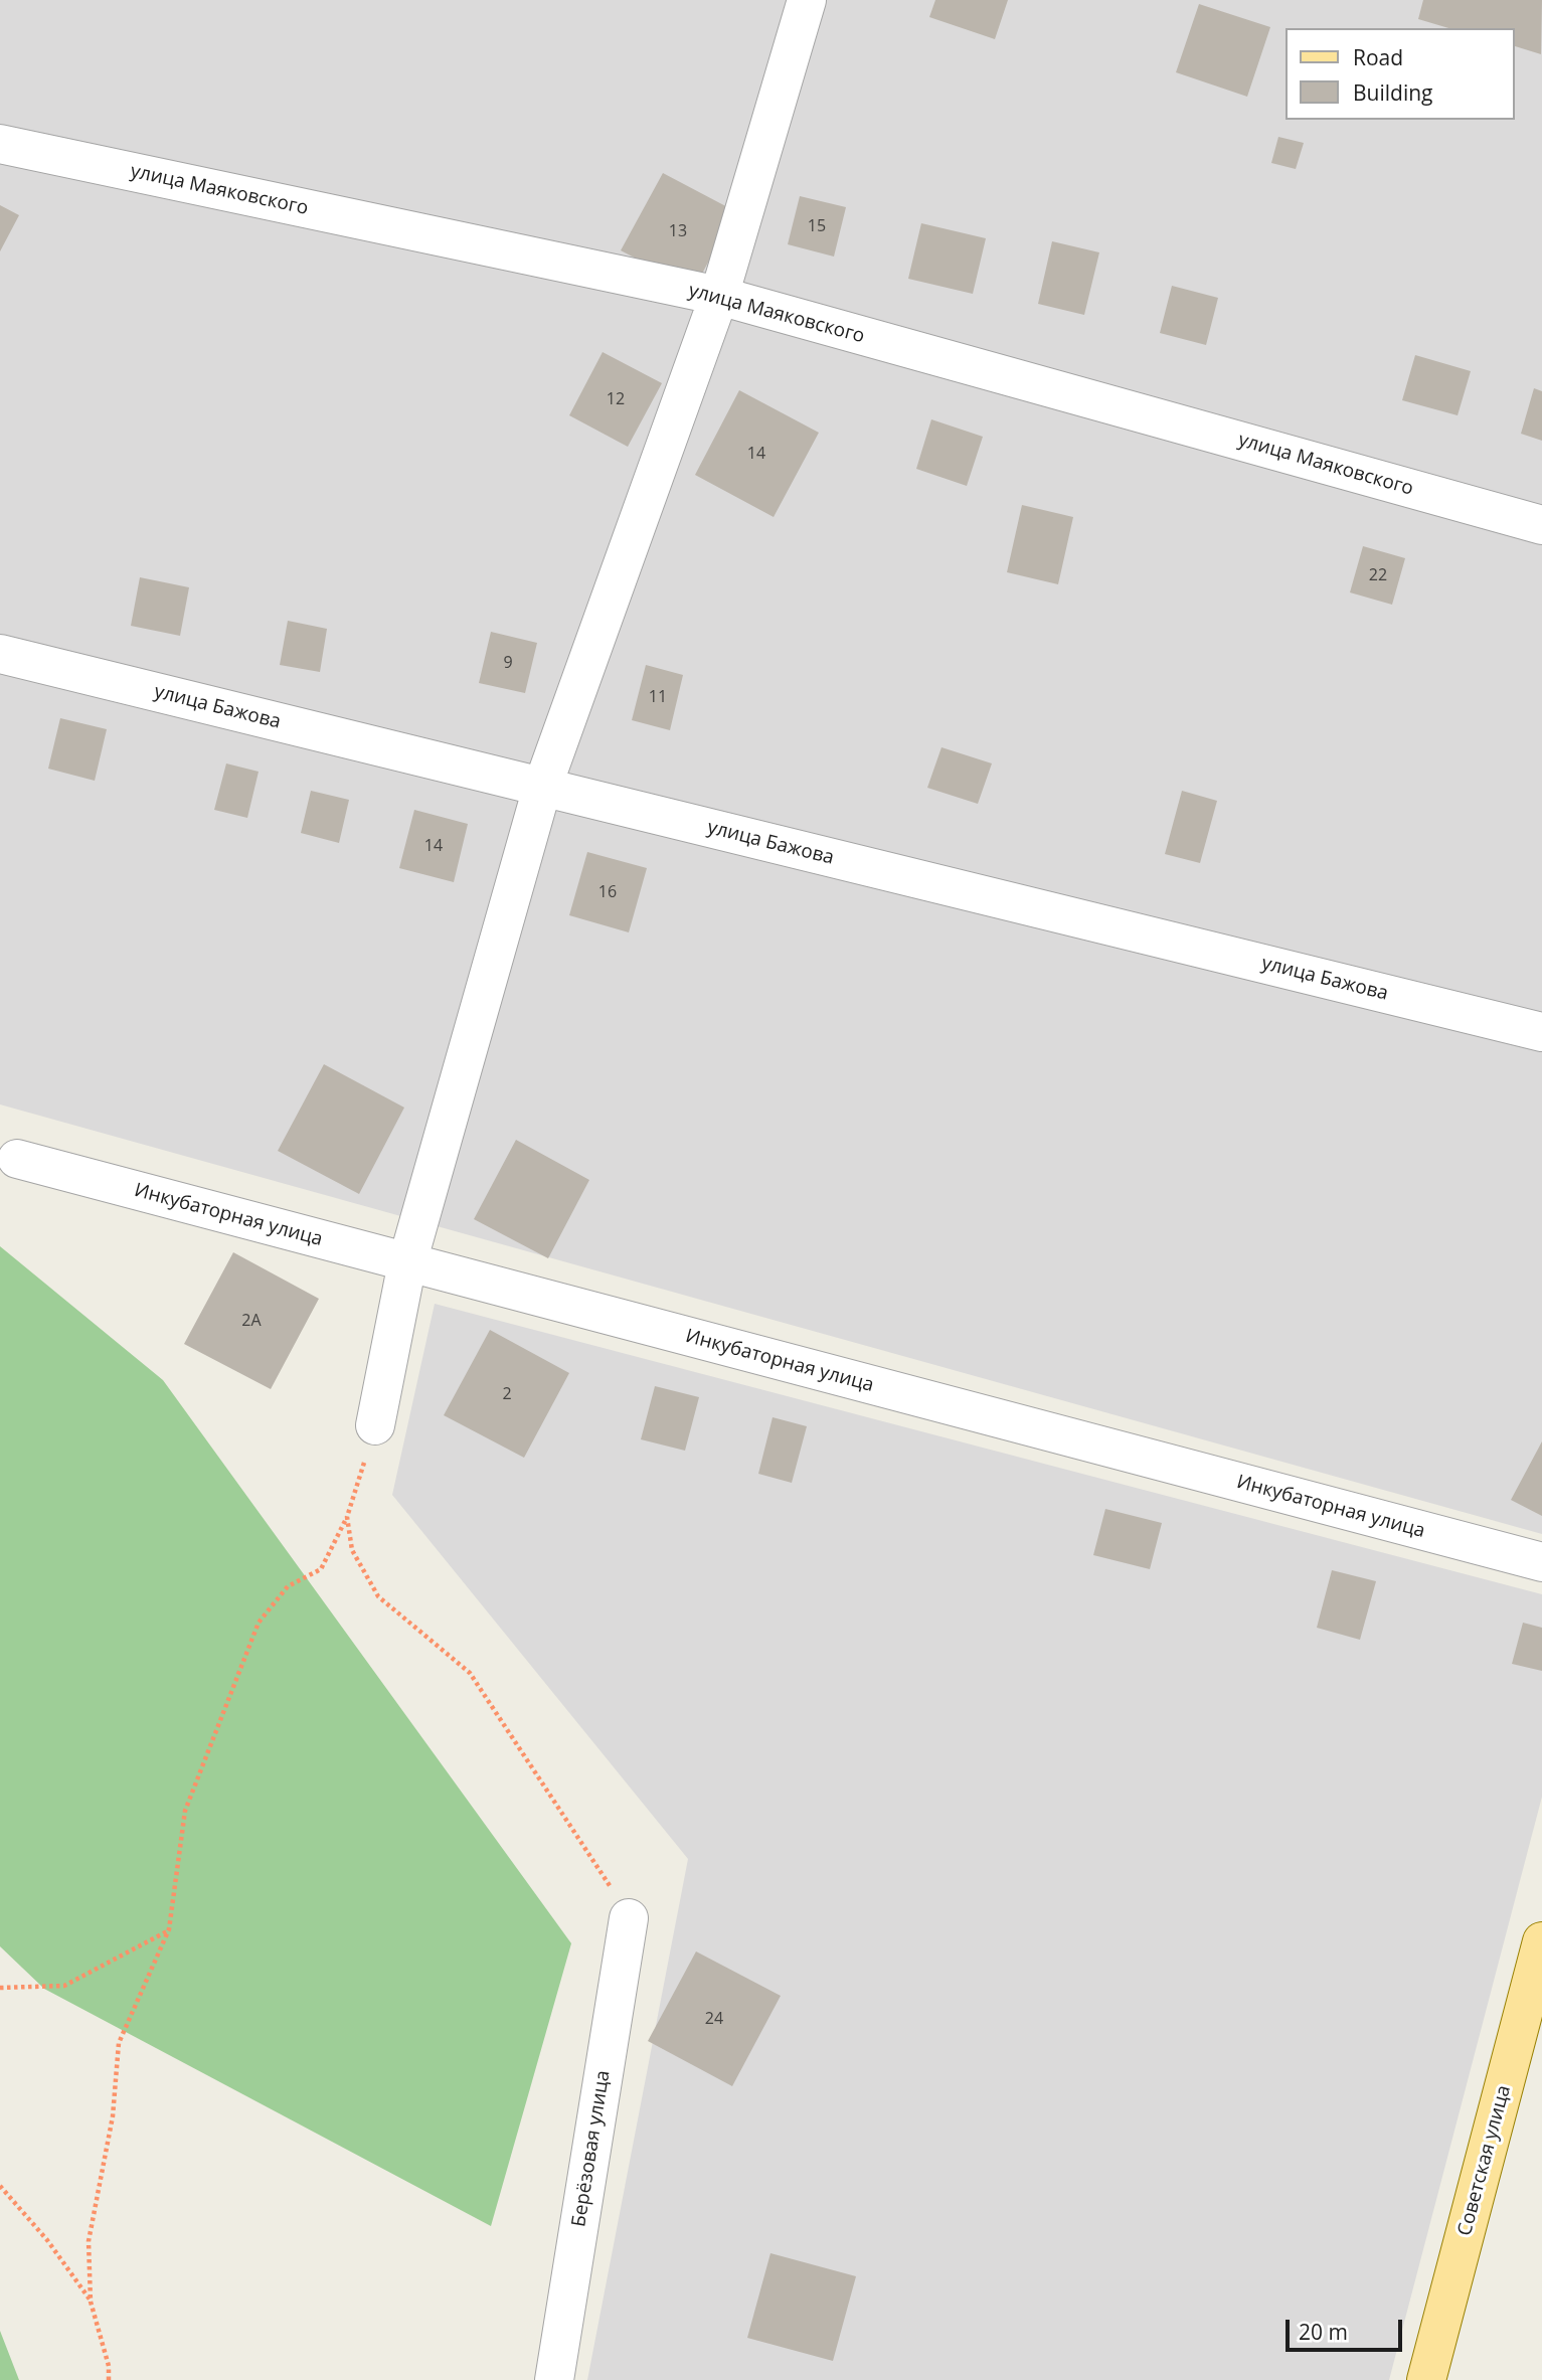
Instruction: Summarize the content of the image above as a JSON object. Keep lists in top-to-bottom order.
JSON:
{
  "streets": {
    "main road": ["Советская улица"],
    "street": [
      "улица Маяковского",
      "улица Бажова",
      "Инкубаторная улица",
      "Берёзовая улица"
    ]
  },
  "house_numbers": [
    "15",
    "13",
    "12",
    "14",
    "22",
    "9",
    "11",
    "14",
    "16",
    "2А",
    "2",
    "24"
  ],
  "legend": ["Road", "Building"],
  "scale_bar": "20 m"
}
